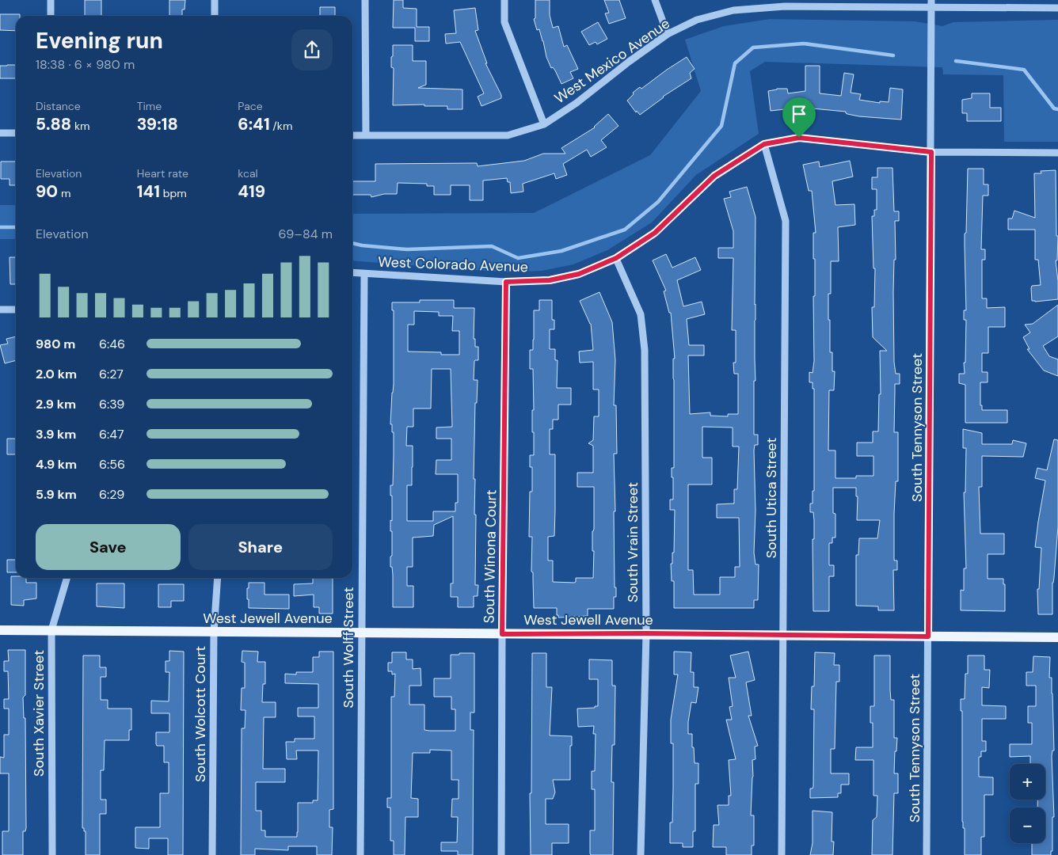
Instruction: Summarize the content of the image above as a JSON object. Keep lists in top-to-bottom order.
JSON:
{
  "streets": {
    "main road": ["West Jewell Avenue"],
    "street": [
      "West Mexico Avenue",
      "West Colorado Avenue",
      "South Tennyson Street",
      "South Utica Street",
      "South Vrain Street",
      "South Winona Court",
      "South Wolff Street",
      "South Xavier Street",
      "South Wolcott Court"
    ]
  },
  "crossings": [
    ["West Mexico Avenue", "South Tennyson Street"],
    ["West Colorado Avenue", "South Tennyson Street"],
    ["West Colorado Avenue", "South Utica Street"],
    ["West Colorado Avenue", "South Vrain Street"],
    ["West Colorado Avenue", "South Winona Court"],
    ["West Colorado Avenue", "South Wolff Street"],
    ["South Tennyson Street", "West Jewell Avenue"],
    ["South Utica Street", "West Jewell Avenue"],
    ["South Vrain Street", "West Jewell Avenue"],
    ["South Winona Court", "West Jewell Avenue"],
    ["West Jewell Avenue", "South Wolff Street"],
    ["West Jewell Avenue", "South Xavier Street"],
    ["West Jewell Avenue", "South Wolcott Court"]
  ],
  "page": {
    "heading": ["Evening run", "18:38 · 6 × 980 m"],
    "stats": [
      ["Distance", "5.88 km"],
      ["Time", "39:18"],
      ["Pace", "6:41 /km"],
      ["Elevation", "90 m"],
      ["Heart rate", "141 bpm"],
      ["kcal", "419"]
    ],
    "chart": ["Elevation", "69–84 m"],
    "list": [
      {
        "name": "980 m",
        "note": "6:46"
      },
      {
        "name": "2.0 km",
        "note": "6:27"
      },
      {
        "name": "2.9 km",
        "note": "6:39"
      },
      {
        "name": "3.9 km",
        "note": "6:47"
      },
      {
        "name": "4.9 km",
        "note": "6:56"
      },
      {
        "name": "5.9 km",
        "note": "6:29"
      }
    ],
    "buttons": ["Save", "Share"],
    "map_buttons": ["+", "−"]
  }
}
